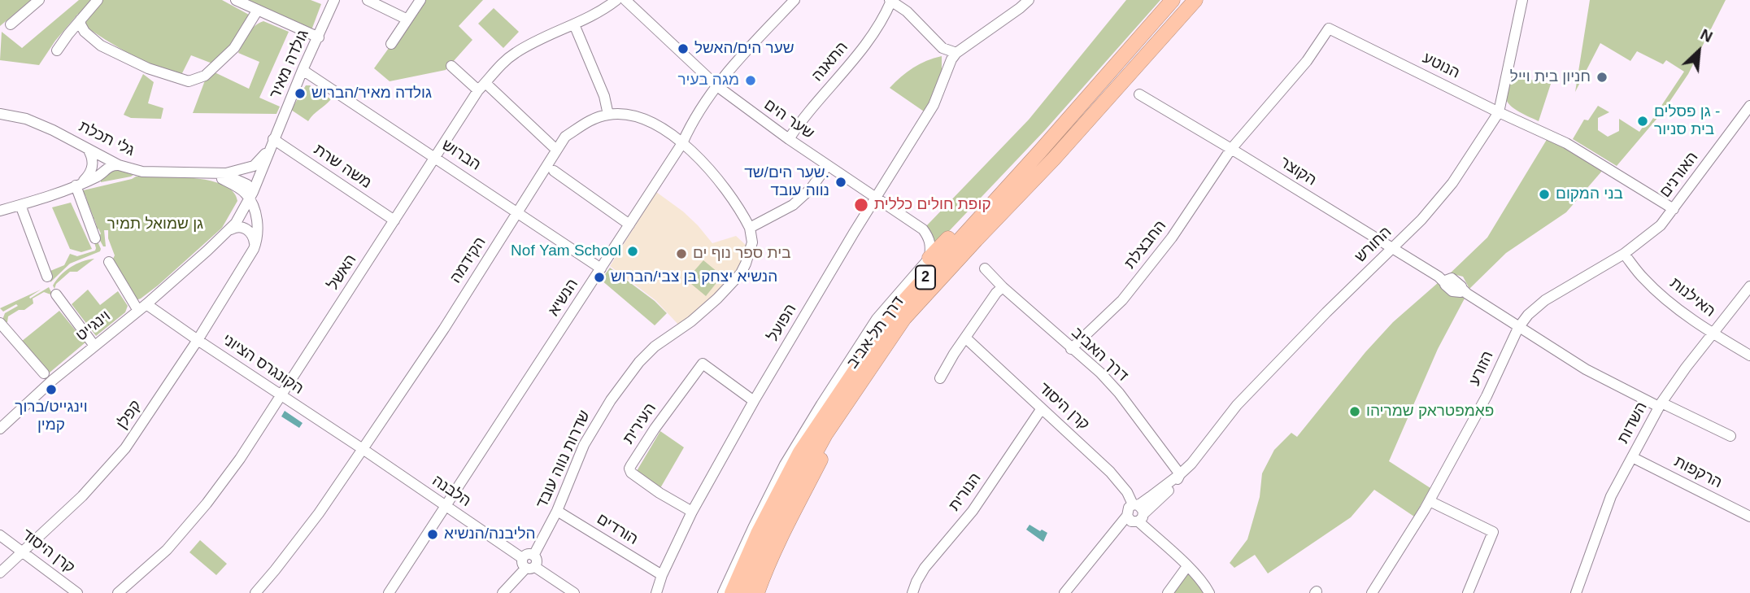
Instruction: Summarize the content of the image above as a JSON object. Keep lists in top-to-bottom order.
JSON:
{
  "streets": {
    "highway": ["2", "דרך תל-אביב"],
    "street": [
      "התאנה",
      "גולדה מאיר",
      "הנוטע",
      "שער הים",
      "גלי תכלת",
      "הברוש",
      "משה שרת",
      "הקוצר",
      "האורנים",
      "החבצלת",
      "החורש",
      "הקידמה",
      "האשל",
      "הנשיא",
      "האילנות",
      "הפועל",
      "וינגייט",
      "דרך האביב",
      "הקונגרס הציוני",
      "הזורע",
      "קרן היסוד",
      "קפלן",
      "השדות",
      "העירית",
      "שדרות נווה עובד",
      "הרקפות",
      "הלבנה",
      "הנורית",
      "הורדים"
    ]
  },
  "crossings": [
    ["התאנה", "שער הים"],
    ["גולדה מאיר", "גלי תכלת"],
    ["גולדה מאיר", "הברוש"],
    ["גולדה מאיר", "משה שרת"],
    ["גולדה מאיר", "וינגייט"],
    ["גולדה מאיר", "קפלן"],
    ["הנוטע", "הקוצר"],
    ["הנוטע", "האורנים"],
    ["הנוטע", "החבצלת"],
    ["הנוטע", "החורש"],
    ["שער הים", "הנשיא"],
    ["שער הים", "הפועל"],
    ["גלי תכלת", "משה שרת"],
    ["גלי תכלת", "וינגייט"],
    ["גלי תכלת", "קפלן"],
    ["הברוש", "הקידמה"],
    ["הברוש", "האשל"],
    ["הברוש", "הנשיא"],
    ["משה שרת", "האשל"],
    ["הקוצר", "החבצלת"],
    ["הקוצר", "החורש"],
    ["הקוצר", "הזורע"],
    ["האורנים", "האילנות"],
    ["האורנים", "הזורע"],
    ["החבצלת", "דרך האביב"],
    ["החורש", "דרך האביב"],
    ["החורש", "קרן היסוד"],
    ["הקידמה", "הנשיא"],
    ["הקידמה", "הקונגרס הציוני"],
    ["הקידמה", "שדרות נווה עובד"],
    ["הקידמה", "הלבנה"],
    ["האשל", "הקונגרס הציוני"],
    ["הנשיא", "הלבנה"],
    ["האילנות", "הזורע"],
    ["האילנות", "השדות"],
    ["הפועל", "העירית"],
    ["הפועל", "הורדים"],
    ["וינגייט", "הקונגרס הציוני"],
    ["וינגייט", "קפלן"],
    ["הקונגרס הציוני", "קפלן"],
    ["הקונגרס הציוני", "הלבנה"],
    ["קרן היסוד", "קפלן"],
    ["קרן היסוד", "הנורית"],
    ["השדות", "הרקפות"],
    ["שדרות נווה עובד", "הלבנה"],
    ["שדרות נווה עובד", "הורדים"]
  ],
  "parks": ["גן שמואל תמיר"],
  "places": [
    "שער הים/האשל",
    "חניון בית וייל",
    "מגה בעיר",
    "גולדה מאיר/הברוש",
    "גן פסלים - בית סניור",
    "שער הים/שד. נווה עובד",
    "בני המקום",
    "קופת חולים כללית",
    "Nof Yam School",
    "בית ספר נוף ים",
    "הנשיא יצחק בן צבי/הברוש",
    "וינגייט/ברוך קמין",
    "פאמפטראק שמריהו",
    "הליבנה/הנשיא"
  ],
  "north": "top right"
}
